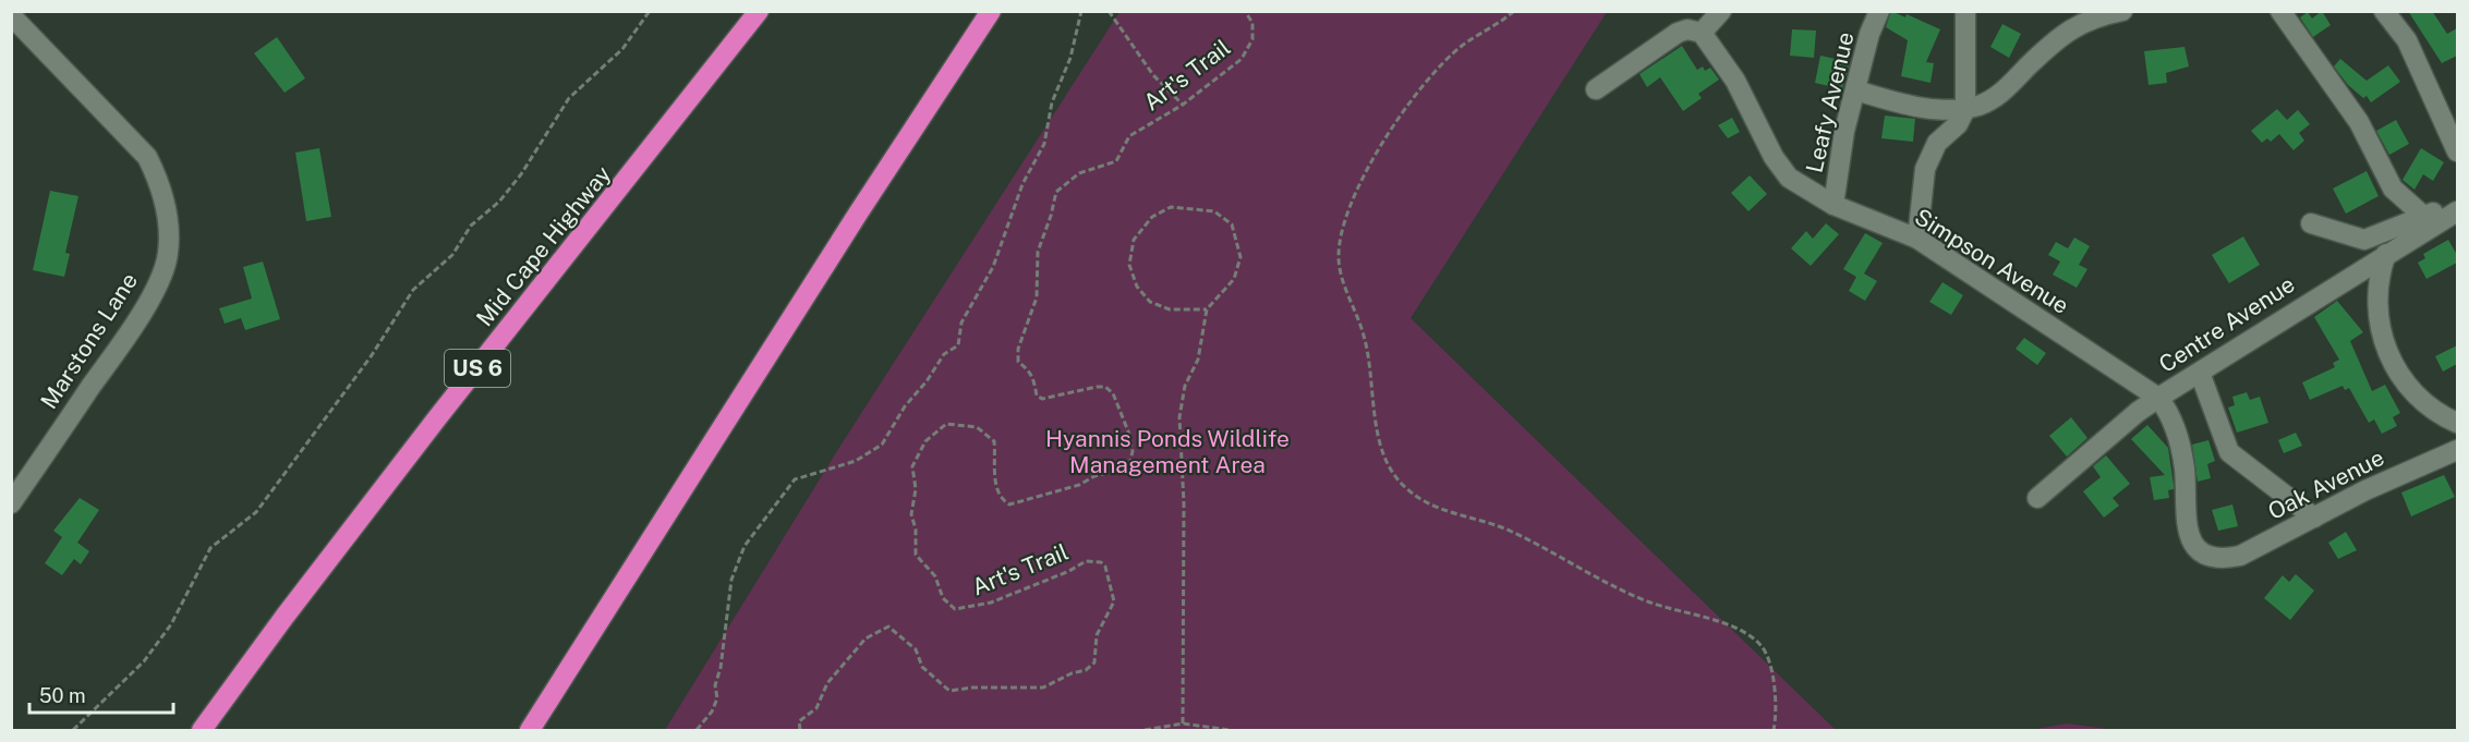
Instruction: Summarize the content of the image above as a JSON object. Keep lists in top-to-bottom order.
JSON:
{
  "streets": {
    "highway": ["Mid Cape Highway", "US 6"],
    "street": [
      "Leafy Avenue",
      "Simpson Avenue",
      "Centre Avenue",
      "Marstons Lane",
      "Oak Avenue"
    ],
    "path": ["Art's Trail"]
  },
  "crossings": [
    ["Leafy Avenue", "Simpson Avenue"],
    ["Simpson Avenue", "Centre Avenue"],
    ["Simpson Avenue", "Oak Avenue"]
  ],
  "parks": ["Hyannis Ponds Wildlife Management Area"],
  "scale_bar": "50 m"
}
